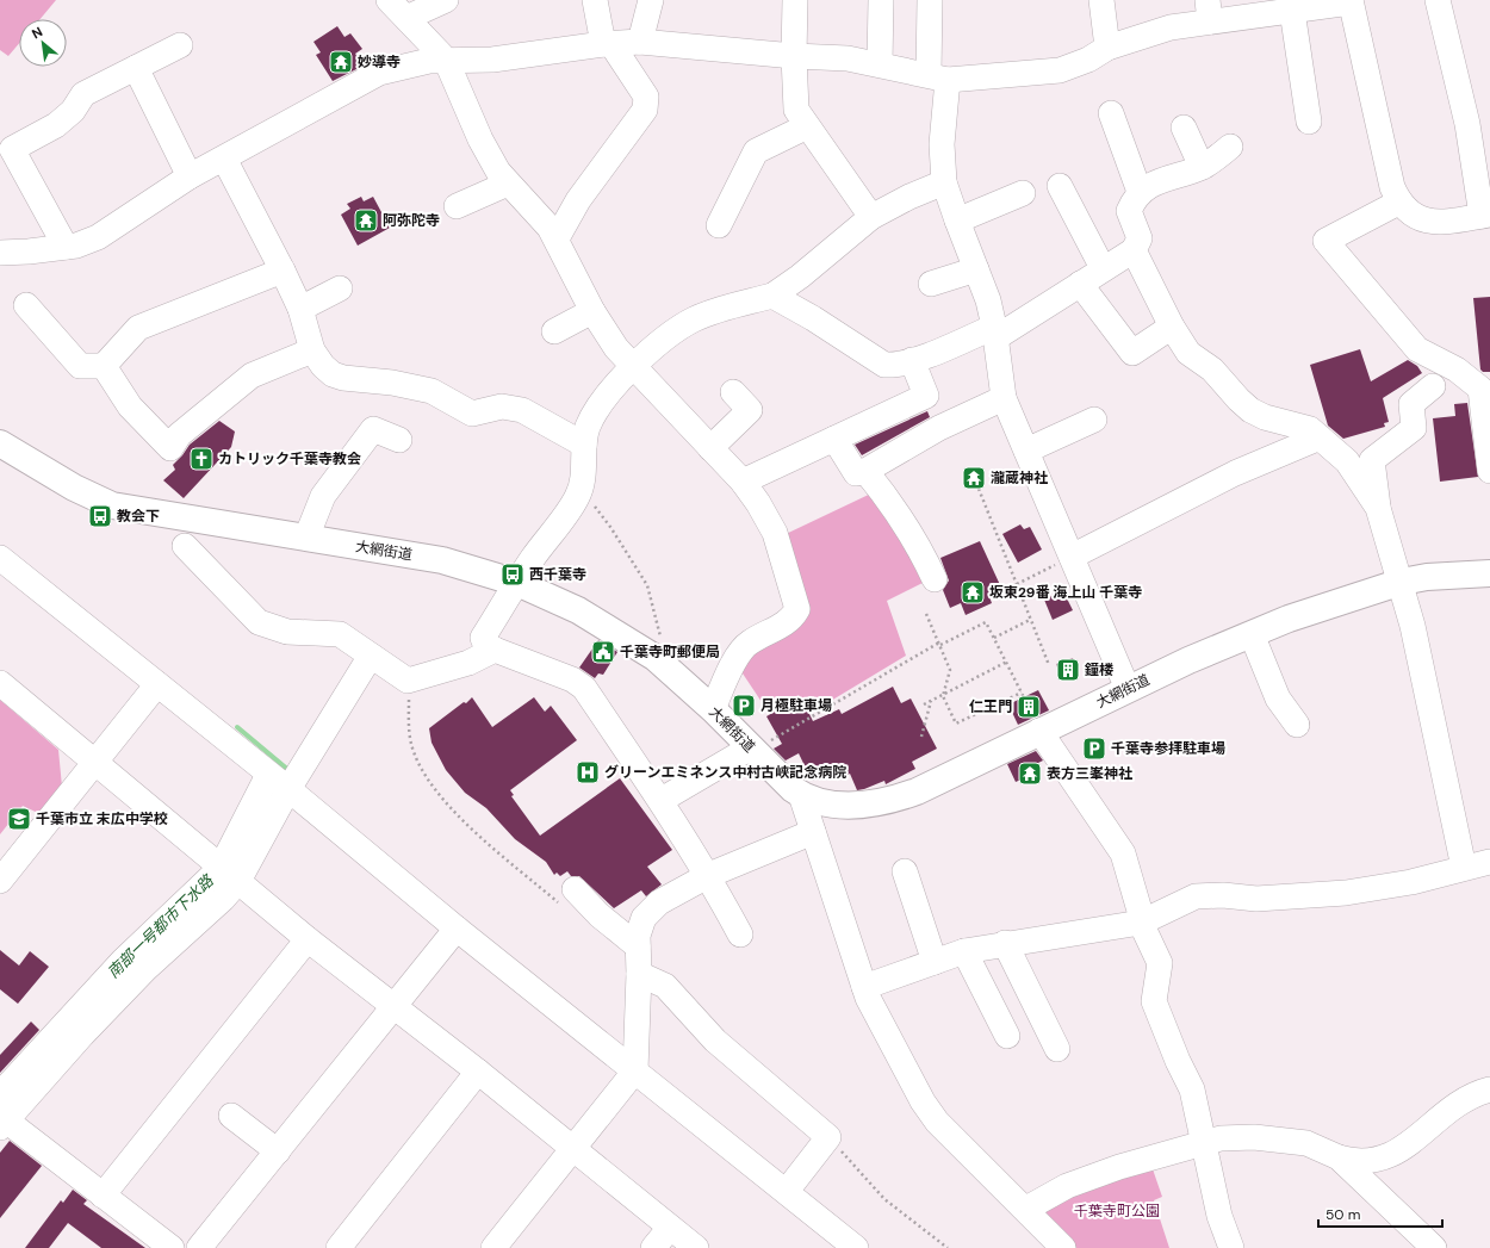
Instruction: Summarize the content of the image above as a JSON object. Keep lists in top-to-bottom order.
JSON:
{
  "streets": {
    "main road": ["大網街道"]
  },
  "water": ["南部一号都市下水路"],
  "parks": ["千葉寺町公園"],
  "places": {
    "temple": [
      "妙導寺",
      "阿弥陀寺",
      "瀧蔵神社",
      "坂東29番 海上山 千葉寺",
      "表方三峯神社"
    ],
    "church": ["カトリック千葉寺教会"],
    "bus stop": ["教会下", "西千葉寺"],
    "public building": ["千葉寺町郵便局"],
    "building": ["鐘楼", "仁王門"],
    "parking": ["月極駐車場", "千葉寺参拝駐車場"],
    "hospital": ["グリーンエミネンス中村古峡記念病院"],
    "school or university": ["千葉市立 末広中学校"]
  },
  "scale_bar": "50 m",
  "north": "top left"
}
